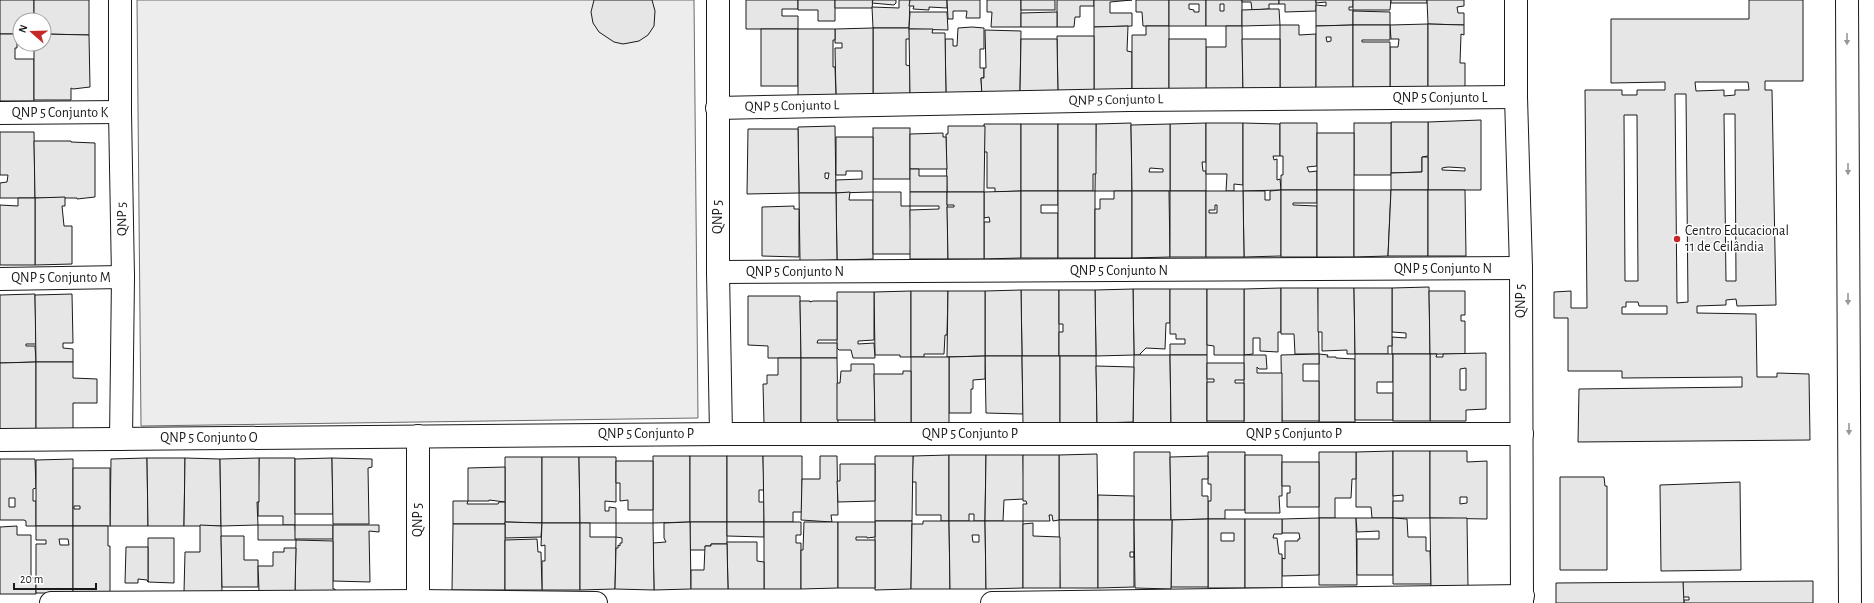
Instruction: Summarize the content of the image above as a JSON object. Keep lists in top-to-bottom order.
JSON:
{
  "streets": {
    "street": [
      "QNP 5 Conjunto L",
      "QNP 5 Conjunto K",
      "QNP 5",
      "QNP 5 Conjunto N",
      "QNP 5 Conjunto M",
      "QNP 5 Conjunto P",
      "QNP 5 Conjunto O"
    ]
  },
  "crossings": [
    ["QNP 5 Conjunto L", "QNP 5"],
    ["QNP 5 Conjunto K", "QNP 5"],
    ["QNP 5", "QNP 5 Conjunto N"],
    ["QNP 5", "QNP 5 Conjunto M"],
    ["QNP 5", "QNP 5 Conjunto P"],
    ["QNP 5", "QNP 5 Conjunto O"],
    ["QNP 5 Conjunto P", "QNP 5 Conjunto O"]
  ],
  "places": ["Centro Educacional 11 de Ceilândia"],
  "scale_bar": "20 m",
  "north": "left"
}
